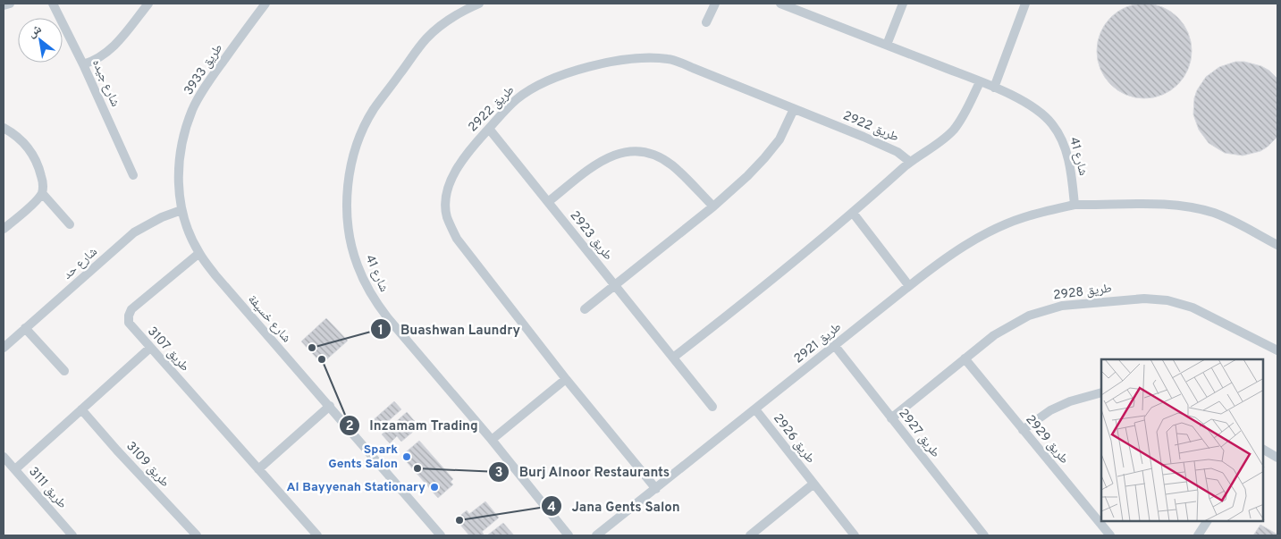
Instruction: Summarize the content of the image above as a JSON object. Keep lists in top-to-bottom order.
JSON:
{
  "streets": {
    "street": [
      "طريق 3933",
      "شارع جيده",
      "طريق 2922",
      "شارع 41",
      "طريق 2923",
      "شارع حد",
      "طريق 2928",
      "شارع خسيفة",
      "طريق 2921",
      "طريق 3107",
      "طريق 2927",
      "طريق 2926",
      "طريق 2929",
      "طريق 3109",
      "طريق 3111"
    ]
  },
  "crossings": [
    ["طريق 3933", "شارع حد"],
    ["طريق 3933", "شارع خسيفة"],
    ["طريق 2922", "طريق 2923"],
    ["طريق 2922", "طريق 2921"],
    ["شارع 41", "طريق 2921"],
    ["شارع حد", "شارع خسيفة"],
    ["طريق 2928", "طريق 2927"],
    ["طريق 2928", "طريق 2929"],
    ["شارع خسيفة", "طريق 3107"],
    ["طريق 2921", "طريق 2927"],
    ["طريق 2921", "طريق 2926"]
  ],
  "places": [
    "Buashwan Laundry",
    "Inzamam Trading",
    "Spark Gents Salon",
    "Burj Alnoor Restaurants",
    "Al Bayyenah Stationary",
    "Jana Gents Salon"
  ],
  "north": "top left"
}
